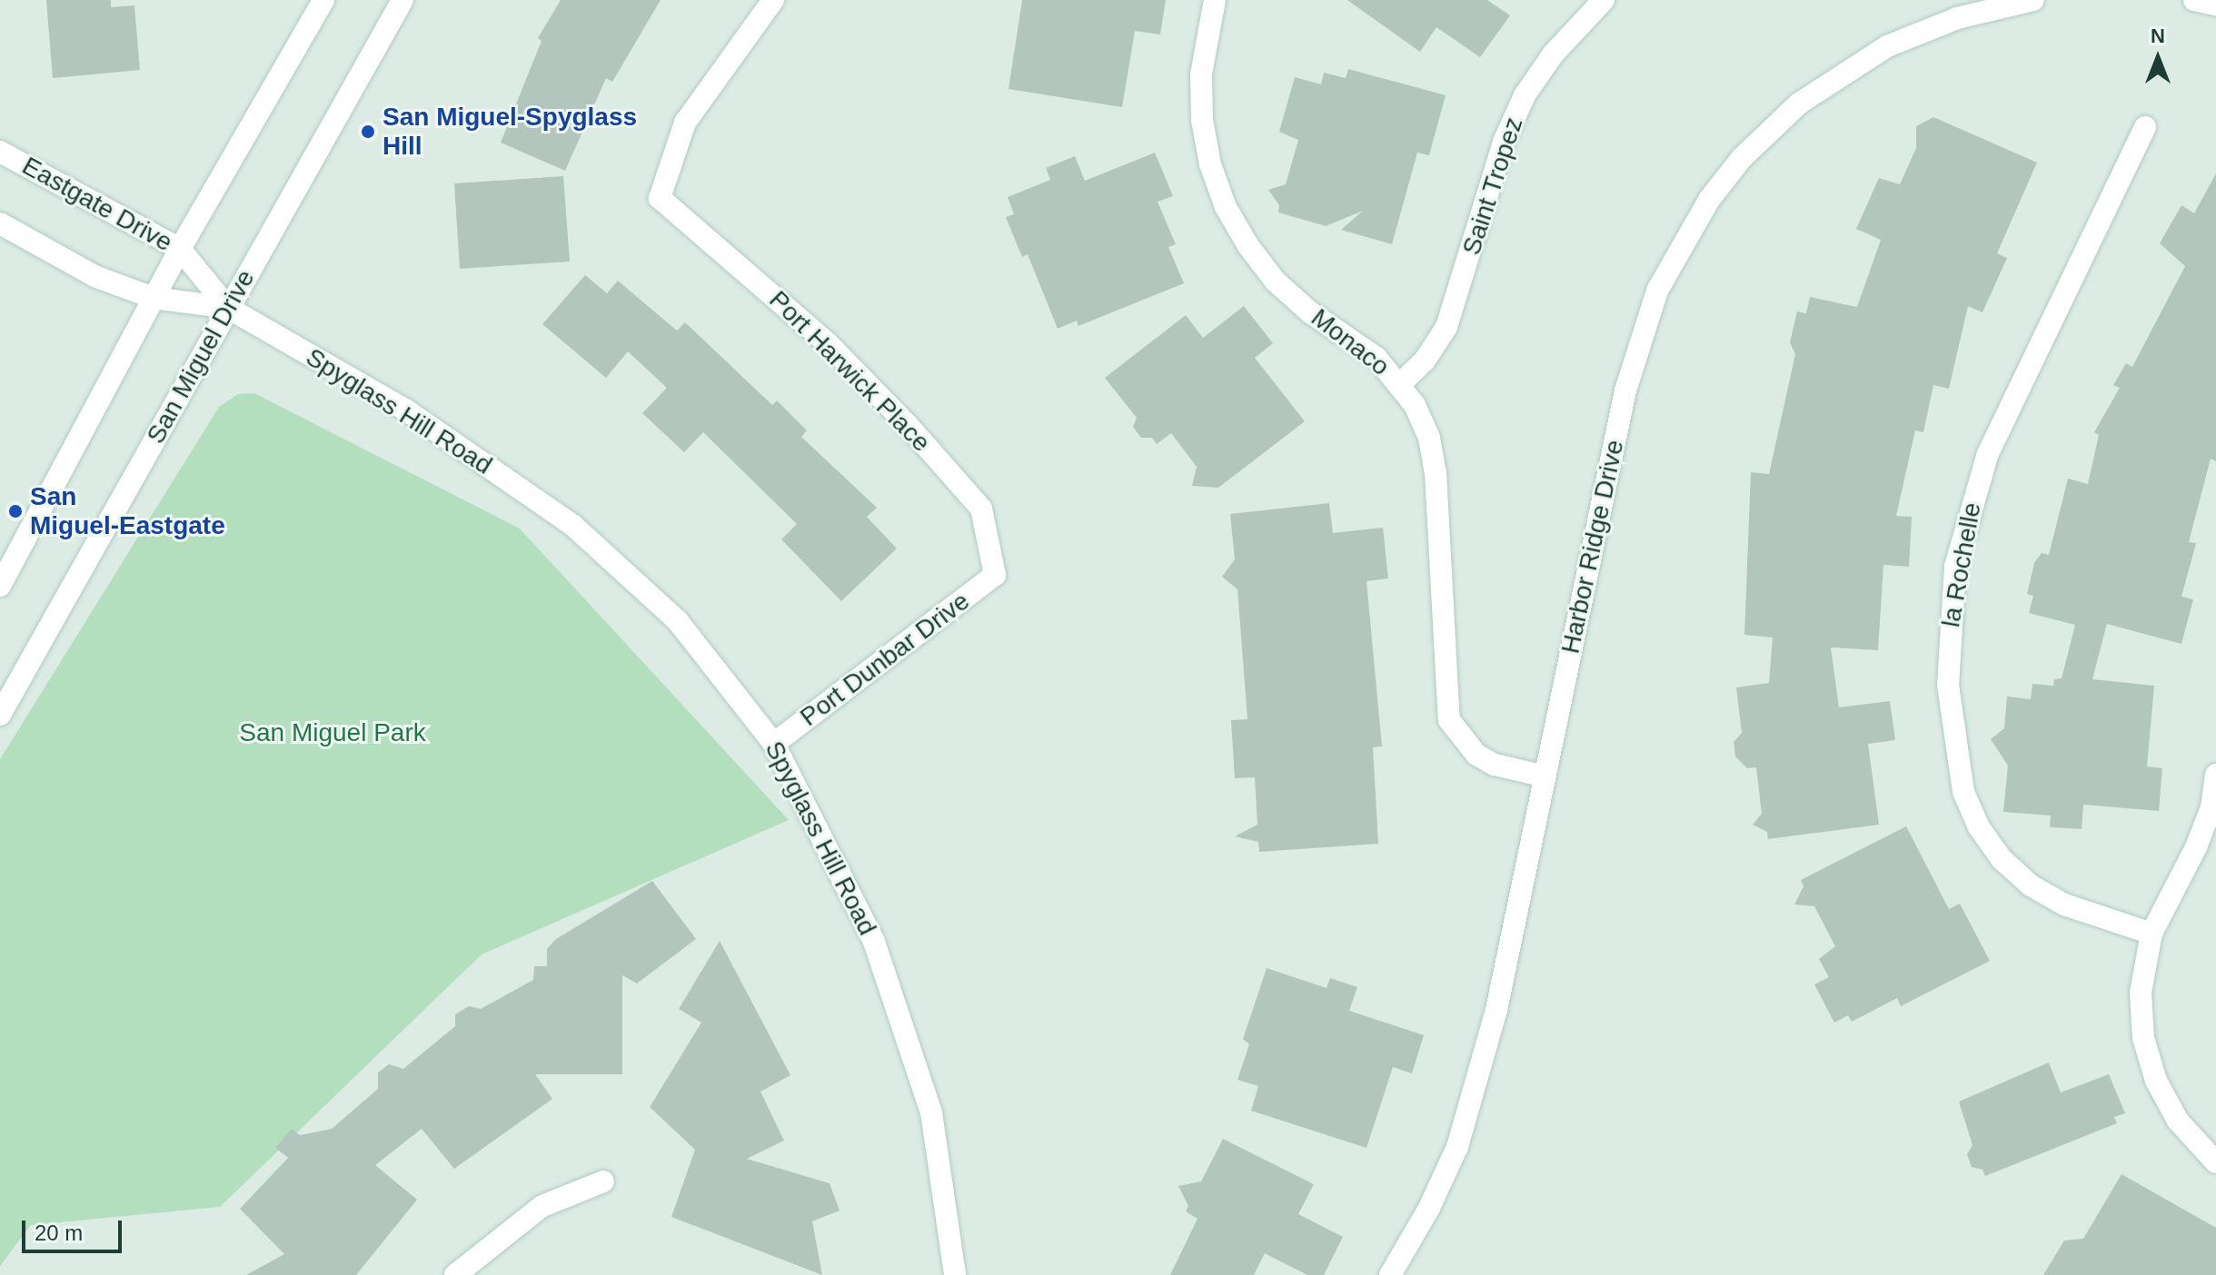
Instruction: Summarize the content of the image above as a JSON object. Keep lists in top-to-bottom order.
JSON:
{
  "streets": {
    "street": [
      "Saint Tropez",
      "Eastgate Drive",
      "Monaco",
      "San Miguel Drive",
      "Port Harwick Place",
      "Spyglass Hill Road",
      "Harbor Ridge Drive",
      "la Rochelle",
      "Port Dunbar Drive"
    ]
  },
  "crossings": [
    ["Saint Tropez", "Monaco"],
    ["Eastgate Drive", "San Miguel Drive"],
    ["Eastgate Drive", "Spyglass Hill Road"],
    ["Monaco", "Harbor Ridge Drive"],
    ["San Miguel Drive", "Spyglass Hill Road"],
    ["Port Harwick Place", "Port Dunbar Drive"],
    ["Spyglass Hill Road", "Port Dunbar Drive"]
  ],
  "parks": ["San Miguel Park"],
  "places": ["San Miguel-Spyglass Hill", "San Miguel-Eastgate"],
  "scale_bar": "20 m",
  "north": "top"
}
